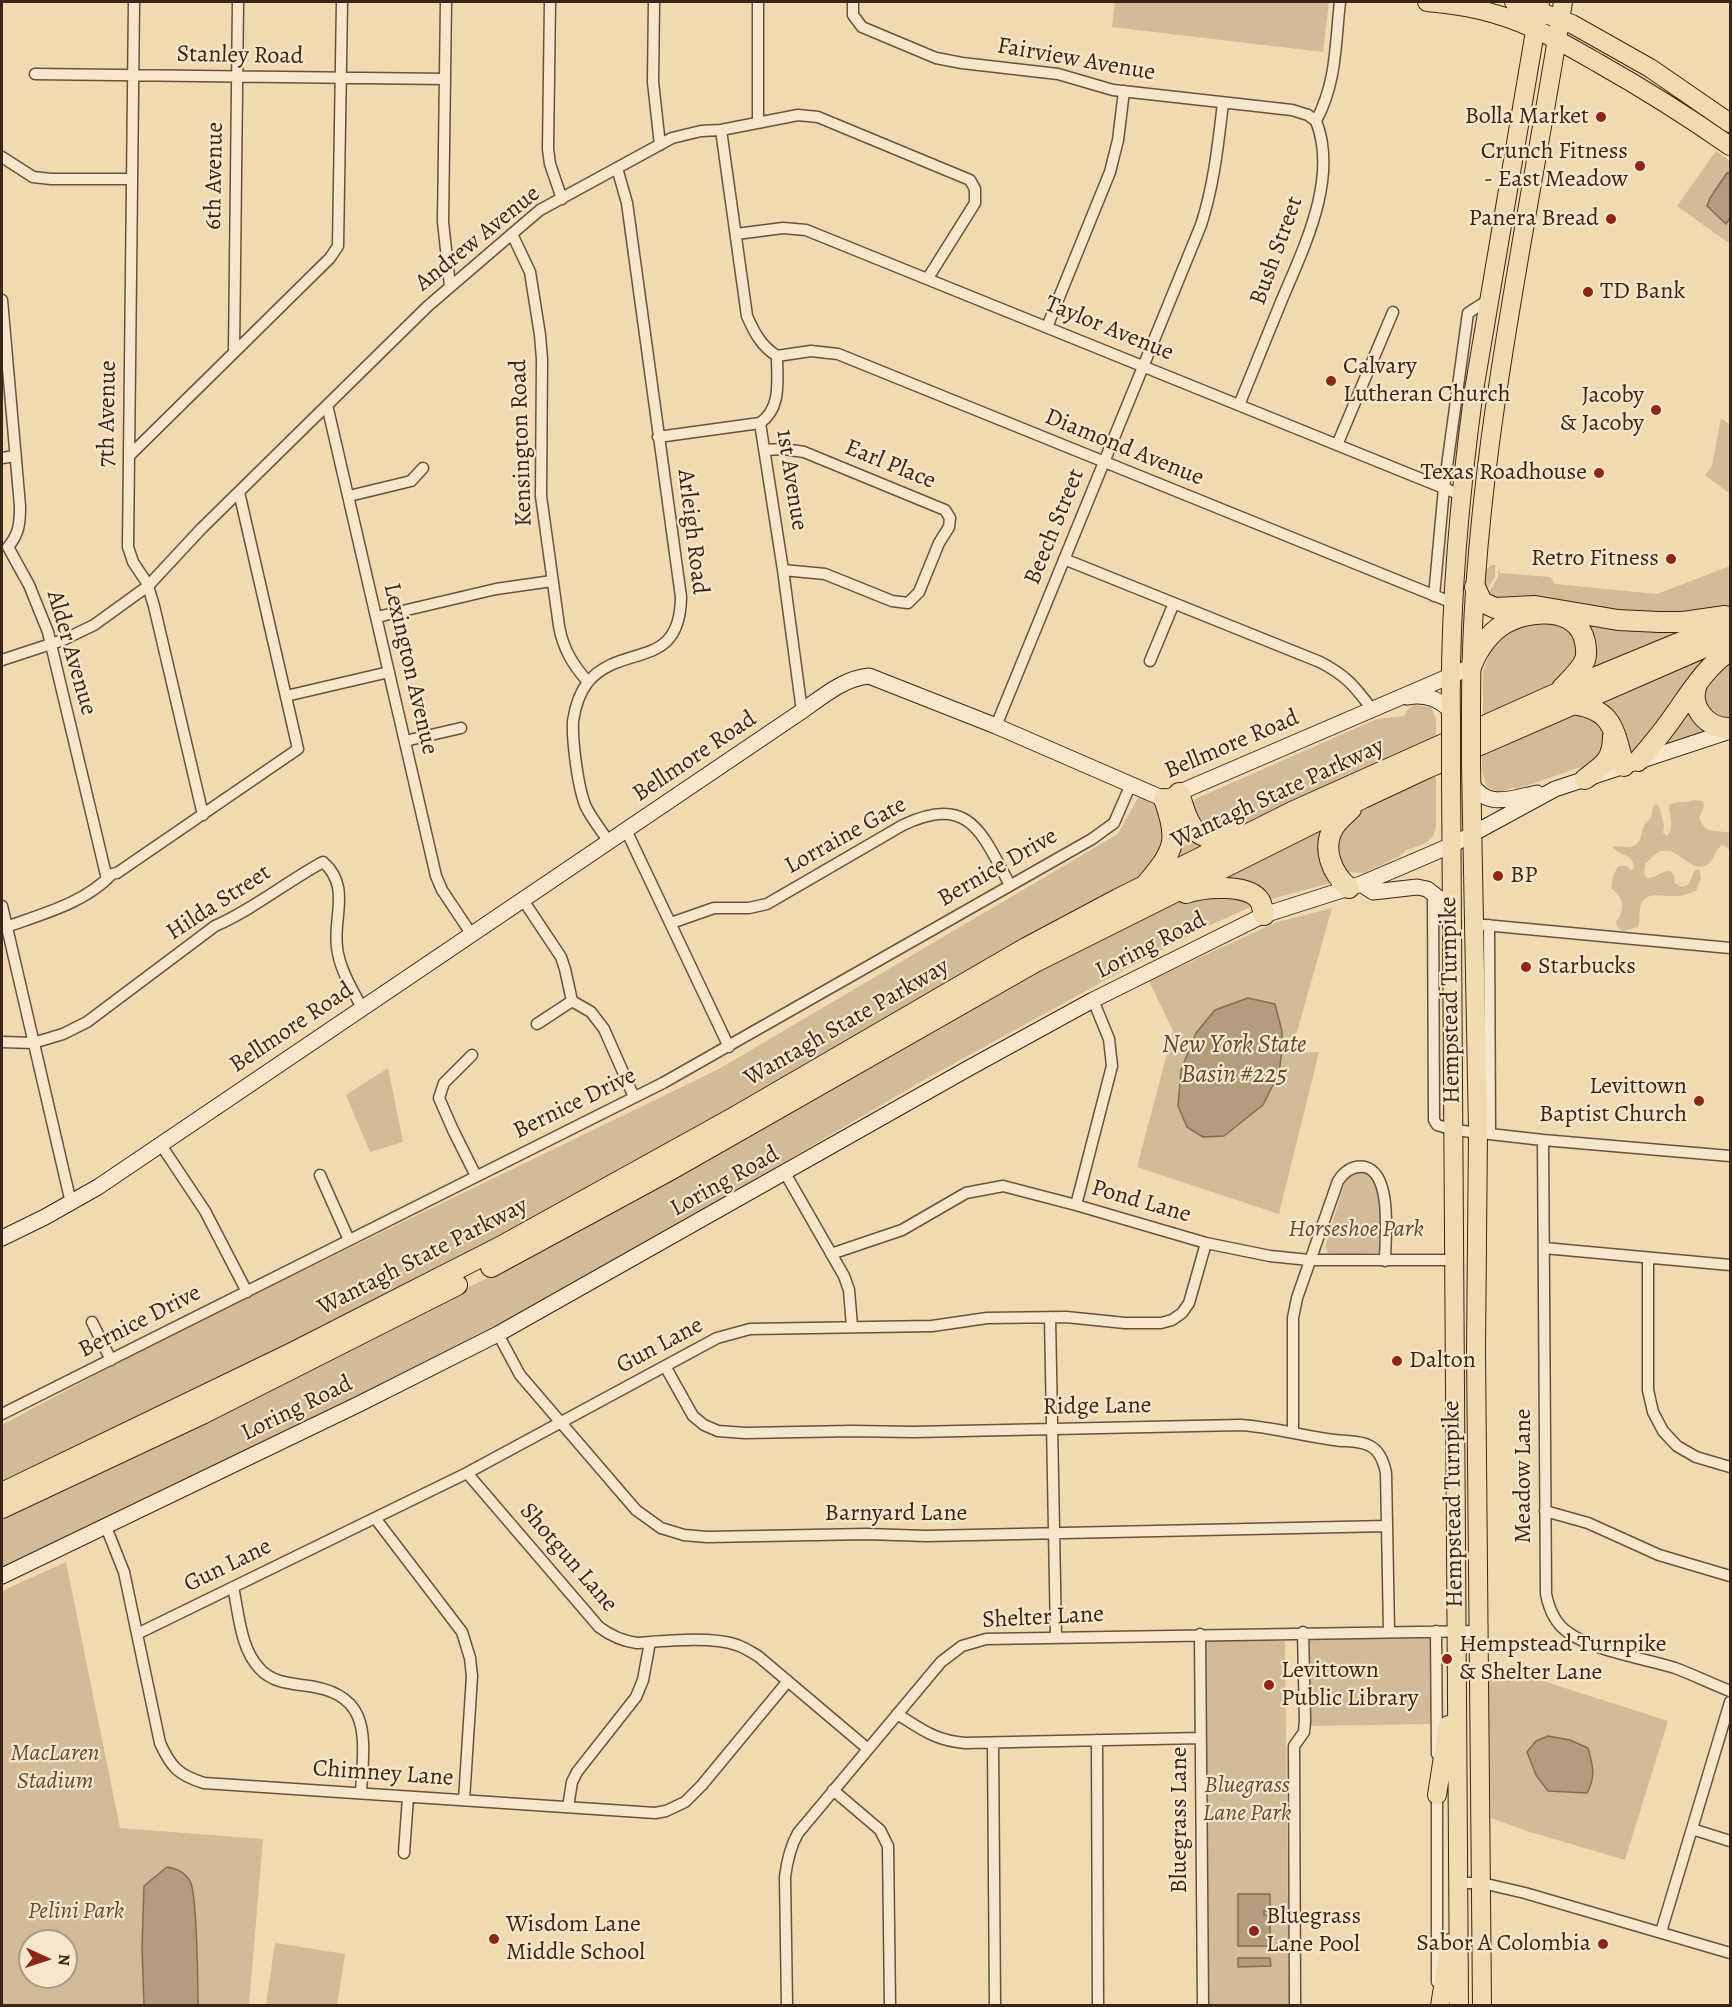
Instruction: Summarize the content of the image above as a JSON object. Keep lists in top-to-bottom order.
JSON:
{
  "streets": {
    "highway": ["Wantagh State Parkway"],
    "main road": ["Hempstead Turnpike"],
    "street": [
      "Stanley Road",
      "Fairview Avenue",
      "6th Avenue",
      "Andrew Avenue",
      "Bush Street",
      "Taylor Avenue",
      "7th Avenue",
      "Kensington Road",
      "Diamond Avenue",
      "Earl Place",
      "1st Avenue",
      "Beech Street",
      "Arleigh Road",
      "Alder Avenue",
      "Lexington Avenue",
      "Bellmore Road",
      "Lorraine Gate",
      "Bernice Drive",
      "Hilda Street",
      "Loring Road",
      "Pond Lane",
      "Gun Lane",
      "Ridge Lane",
      "Meadow Lane",
      "Barnyard Lane",
      "Shotgun Lane",
      "Shelter Lane",
      "Chimney Lane",
      "Bluegrass Lane"
    ]
  },
  "crossings": [
    ["Stanley Road", "6th Avenue"],
    ["Stanley Road", "7th Avenue"],
    ["Fairview Avenue", "Bush Street"],
    ["Fairview Avenue", "Beech Street"],
    ["Andrew Avenue", "Taylor Avenue"],
    ["Andrew Avenue", "7th Avenue"],
    ["Andrew Avenue", "Kensington Road"],
    ["Andrew Avenue", "Arleigh Road"],
    ["Andrew Avenue", "Alder Avenue"],
    ["Andrew Avenue", "Lexington Avenue"],
    ["Bush Street", "Taylor Avenue"],
    ["Taylor Avenue", "Beech Street"],
    ["Taylor Avenue", "Hempstead Turnpike"],
    ["Kensington Road", "Arleigh Road"],
    ["Diamond Avenue", "1st Avenue"],
    ["Diamond Avenue", "Beech Street"],
    ["Diamond Avenue", "Hempstead Turnpike"],
    ["Earl Place", "1st Avenue"],
    ["1st Avenue", "Bellmore Road"],
    ["Beech Street", "Bellmore Road"],
    ["Lexington Avenue", "Bellmore Road"],
    ["Bellmore Road", "Bernice Drive"],
    ["Bellmore Road", "Hilda Street"],
    ["Bellmore Road", "Hempstead Turnpike"],
    ["Lorraine Gate", "Bernice Drive"],
    ["Loring Road", "Hempstead Turnpike"],
    ["Loring Road", "Barnyard Lane"],
    ["Loring Road", "Chimney Lane"],
    ["Hempstead Turnpike", "Pond Lane"],
    ["Hempstead Turnpike", "Shelter Lane"],
    ["Pond Lane", "Gun Lane"],
    ["Gun Lane", "Ridge Lane"],
    ["Gun Lane", "Barnyard Lane"],
    ["Gun Lane", "Shotgun Lane"],
    ["Gun Lane", "Chimney Lane"],
    ["Ridge Lane", "Barnyard Lane"],
    ["Ridge Lane", "Shelter Lane"],
    ["Shotgun Lane", "Shelter Lane"],
    ["Shotgun Lane", "Chimney Lane"],
    ["Shelter Lane", "Bluegrass Lane"]
  ],
  "water": ["New York State Basin #225"],
  "parks": [
    "Horseshoe Park",
    "MacLaren Stadium",
    "Bluegrass Lane Park",
    "Pelini Park"
  ],
  "places": [
    "Bolla Market",
    "Crunch Fitness - East Meadow",
    "Panera Bread",
    "TD Bank",
    "Calvary Lutheran Church",
    "Jacoby & Jacoby",
    "Texas Roadhouse",
    "Retro Fitness",
    "BP",
    "Starbucks",
    "Levittown Baptist Church",
    "Dalton",
    "Hempstead Turnpike & Shelter Lane",
    "Levittown Public Library",
    "Bluegrass Lane Pool",
    "Wisdom Lane Middle School",
    "Sabor A Colombia"
  ],
  "north": "right"
}
